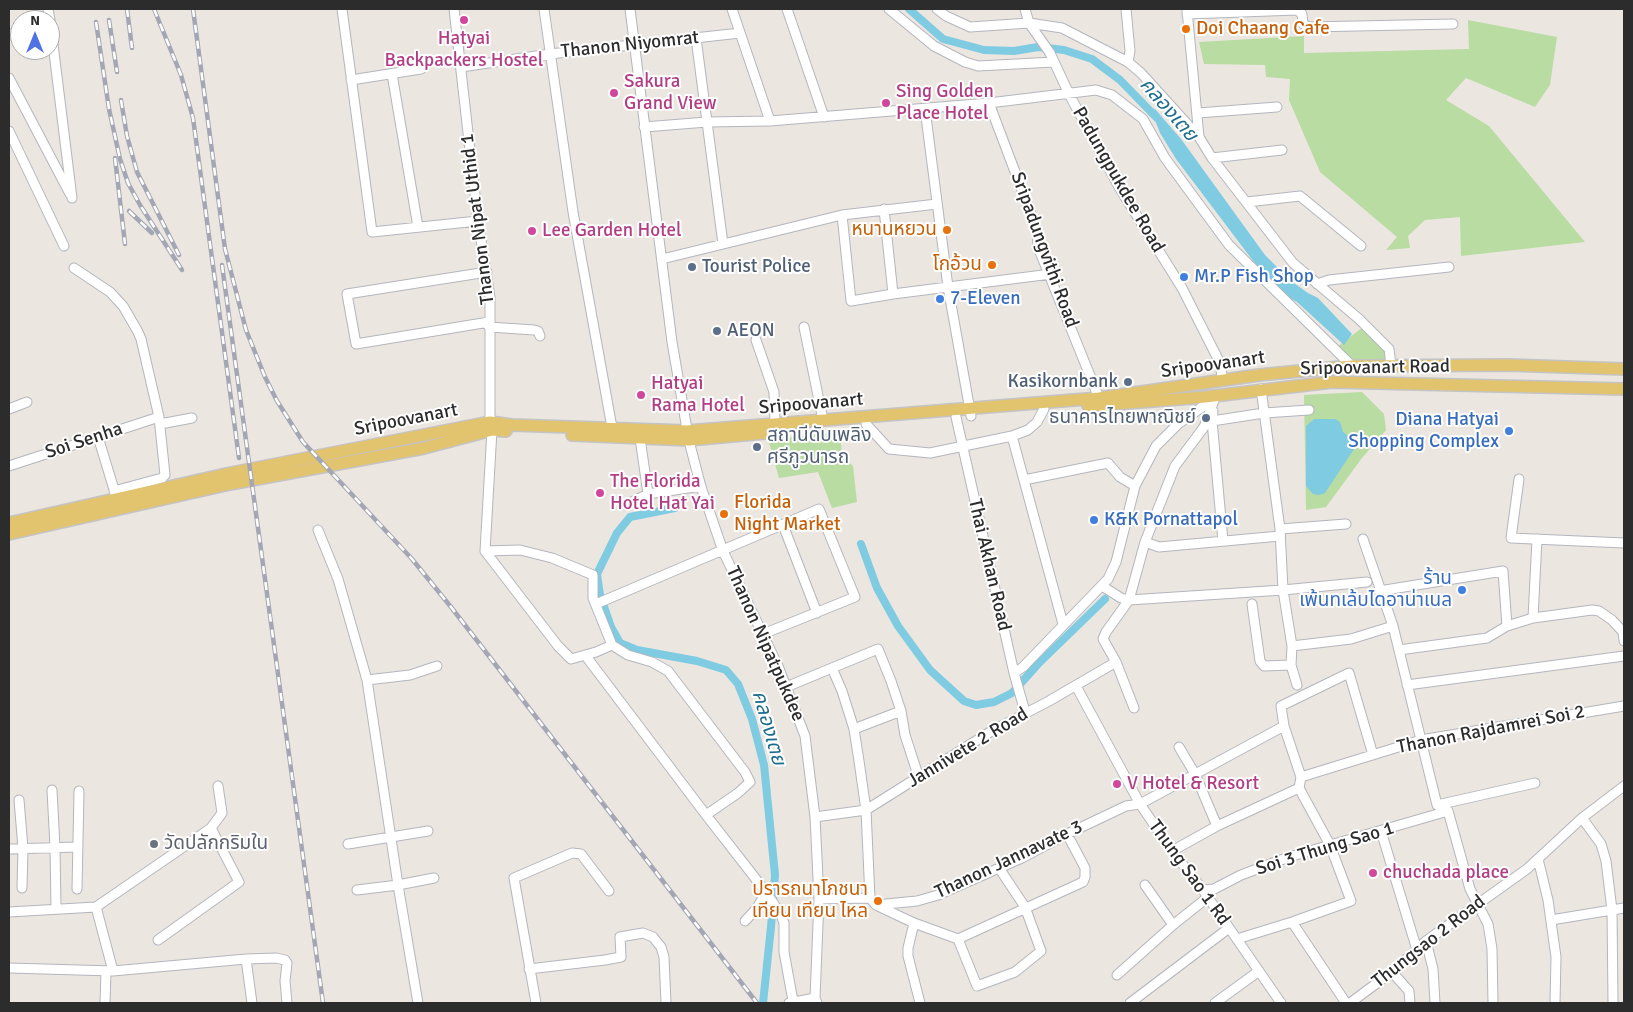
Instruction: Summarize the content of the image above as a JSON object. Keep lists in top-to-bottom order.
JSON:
{
  "streets": {
    "main road": ["Sripoovanart", "Sripoovanart Road"],
    "street": [
      "Thanon Niyomrat",
      "Padungpukdee Road",
      "Thanon Nipat Uthid 1",
      "Sripadungvithi Road",
      "Soi Senha",
      "Thai Akhan Road",
      "Thanon Nipatpukdee",
      "Thanon Rajdamrei Soi 2",
      "Jannivete 2 Road",
      "Soi 3 Thung Sao 1",
      "Thanon Jannavate 3",
      "Thung Sao 1 Rd",
      "Thungsao 2 Road"
    ]
  },
  "crossings": [
    ["Thanon Niyomrat", "Thanon Nipat Uthid 1"],
    ["Thanon Niyomrat", "Thanon Nipatpukdee"],
    ["Padungpukdee Road", "Sripadungvithi Road"],
    ["Padungpukdee Road", "Sripoovanart"],
    ["Padungpukdee Road", "Thanon Nipatpukdee"],
    ["Thanon Nipat Uthid 1", "Sripoovanart"],
    ["Sripadungvithi Road", "Sripoovanart"],
    ["Sripoovanart", "Sripoovanart Road"],
    ["Sripoovanart", "Thai Akhan Road"],
    ["Sripoovanart", "Thanon Nipatpukdee"],
    ["Thai Akhan Road", "Jannivete 2 Road"],
    ["Thanon Nipatpukdee", "Jannivete 2 Road"],
    ["Thanon Nipatpukdee", "Thanon Jannavate 3"],
    ["Jannivete 2 Road", "Thung Sao 1 Rd"],
    ["Soi 3 Thung Sao 1", "Thung Sao 1 Rd"],
    ["Thanon Jannavate 3", "Thung Sao 1 Rd"]
  ],
  "water": ["คลองเตย"],
  "places": [
    "Hatyai Backpackers Hostel",
    "Doi Chaang Cafe",
    "Sakura Grand View",
    "Sing Golden Place Hotel",
    "หนานหยวน",
    "Lee Garden Hotel",
    "โกอ้วน",
    "Tourist Police",
    "Mr.P Fish Shop",
    "7-Eleven",
    "AEON",
    "Kasikornbank",
    "Hatyai Rama Hotel",
    "ธนาคารไทยพาณิชย์",
    "Diana Hatyai Shopping Complex",
    "สถานีดับเพลิง ศรีภูวนารถ",
    "The Florida Hotel Hat Yai",
    "Florida Night Market",
    "K&K Pornattapol",
    "ร้าน เพ้นทเล้บไดอาน่าเนล",
    "V Hotel & Resort",
    "วัดปลักกริมใน",
    "chuchada place",
    "ปรารถนาโภชนา เทียน เทียน ไหล"
  ],
  "north": "top"
}
